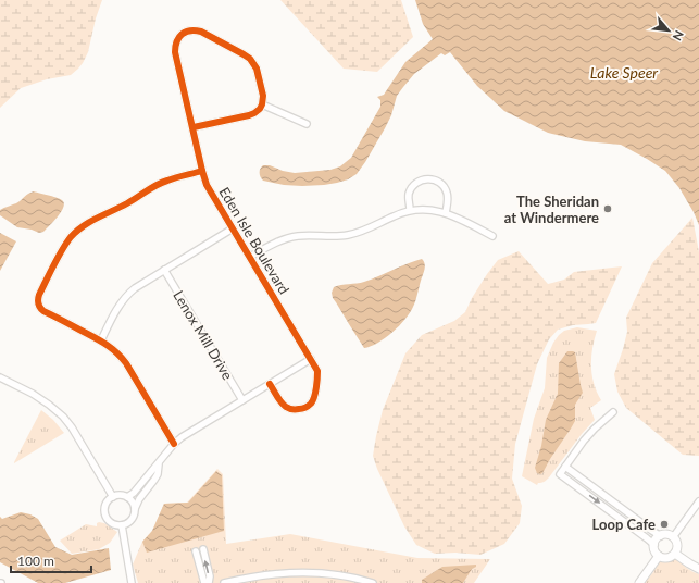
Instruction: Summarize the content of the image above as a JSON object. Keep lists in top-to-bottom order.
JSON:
{
  "streets": {
    "street": ["Eden Isle Boulevard", "Lenox Mill Drive"]
  },
  "water": ["Lake Speer"],
  "places": ["The Sheridan at Windermere", "Loop Cafe"],
  "scale_bar": "100 m",
  "north": "bottom right"
}
